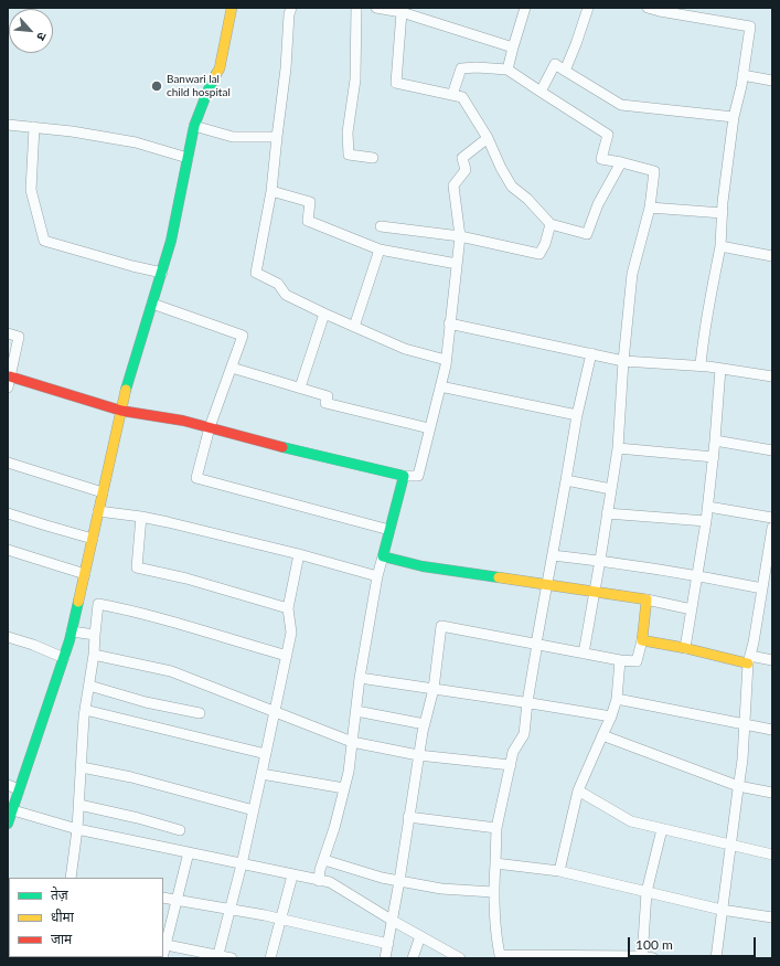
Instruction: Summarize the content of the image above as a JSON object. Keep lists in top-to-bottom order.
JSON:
{
  "places": ["Banwari lal child hospital"],
  "legend": ["तेज़", "धीमा", "जाम"],
  "scale_bar": "100 m",
  "north": "bottom right"
}
